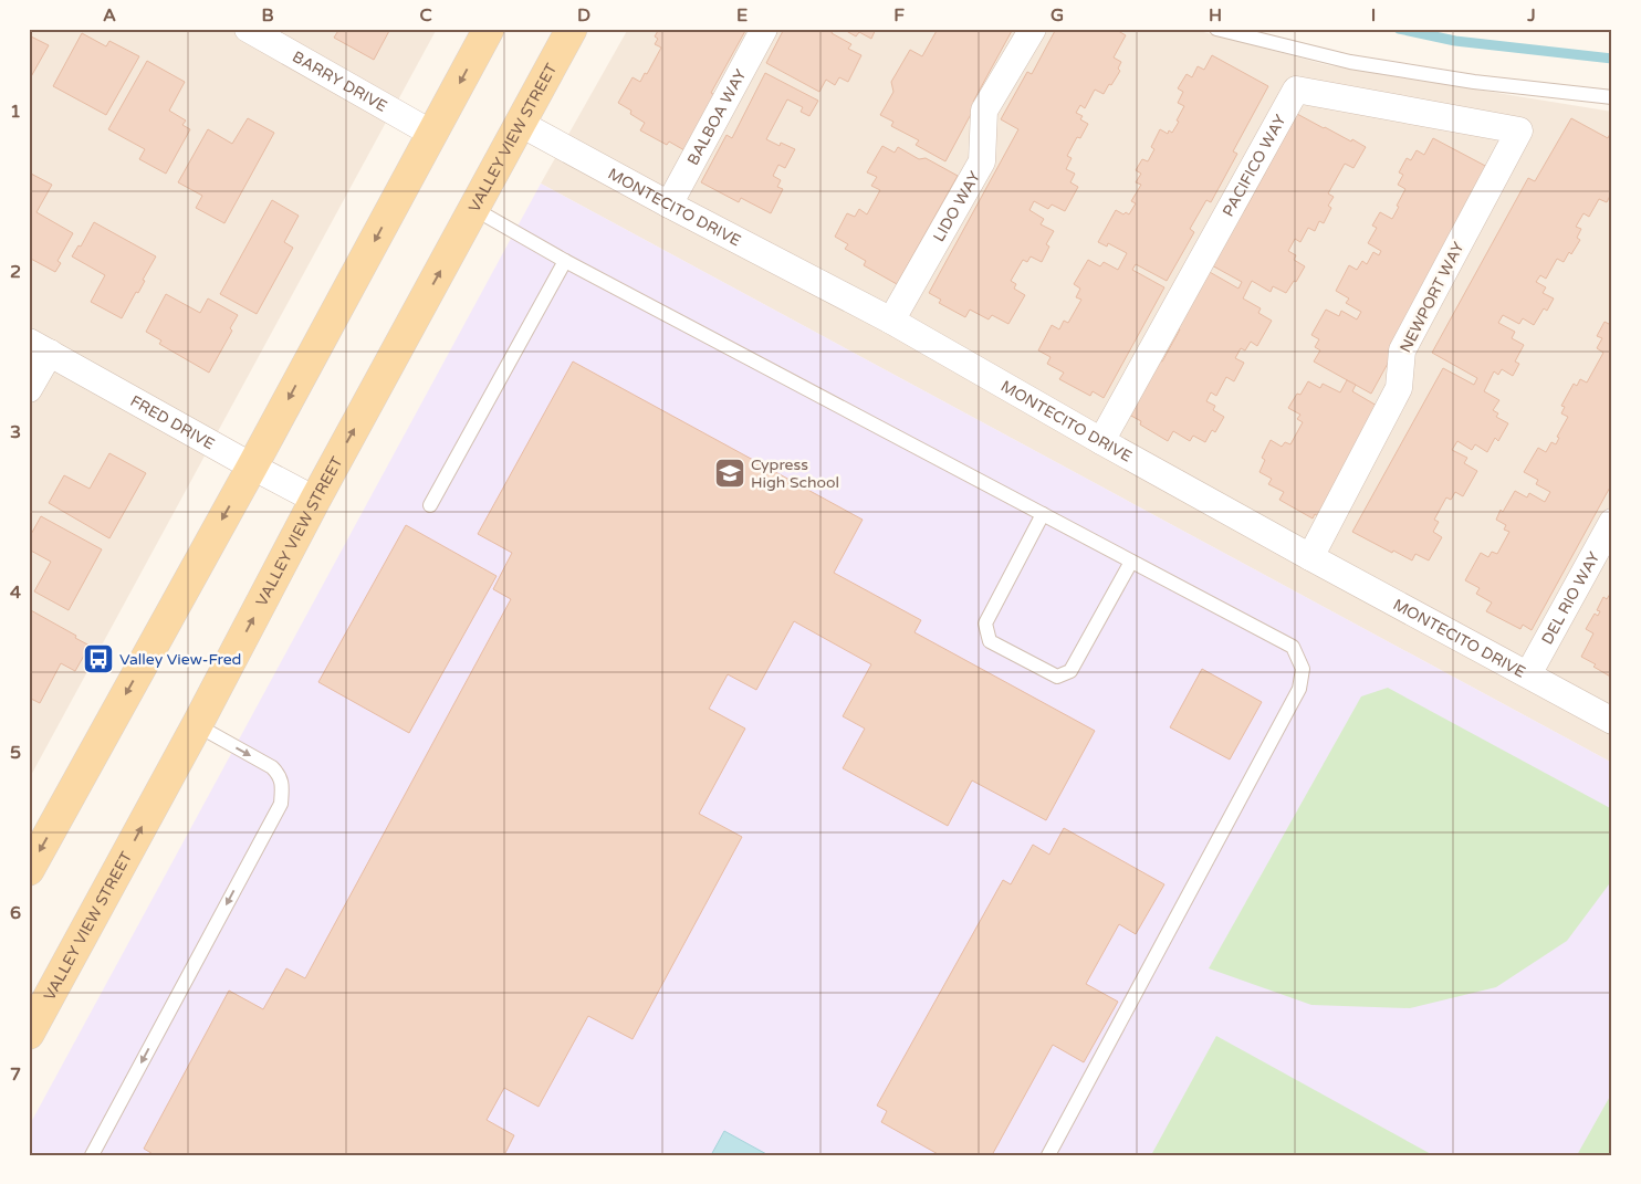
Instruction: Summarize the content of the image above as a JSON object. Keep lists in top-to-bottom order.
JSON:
{
  "streets": {
    "main road": ["VALLEY VIEW STREET"],
    "street": [
      "BARRY DRIVE",
      "BALBOA WAY",
      "PACIFICO WAY",
      "MONTECITO DRIVE",
      "LIDO WAY",
      "NEWPORT WAY",
      "FRED DRIVE",
      "DEL RIO WAY"
    ]
  },
  "crossings": [
    ["BALBOA WAY", "MONTECITO DRIVE"],
    ["VALLEY VIEW STREET", "MONTECITO DRIVE"],
    ["VALLEY VIEW STREET", "FRED DRIVE"],
    ["PACIFICO WAY", "MONTECITO DRIVE"],
    ["PACIFICO WAY", "NEWPORT WAY"],
    ["MONTECITO DRIVE", "LIDO WAY"],
    ["MONTECITO DRIVE", "NEWPORT WAY"],
    ["MONTECITO DRIVE", "DEL RIO WAY"]
  ],
  "places": {
    "school or university": ["Cypress High School"],
    "bus stop": ["Valley View-Fred"]
  },
  "grid": {
    "columns": [
      "A",
      "B",
      "C",
      "D",
      "E",
      "F",
      "G",
      "H",
      "I",
      "J"
    ],
    "rows": [
      "1",
      "2",
      "3",
      "4",
      "5",
      "6",
      "7"
    ]
  }
}
